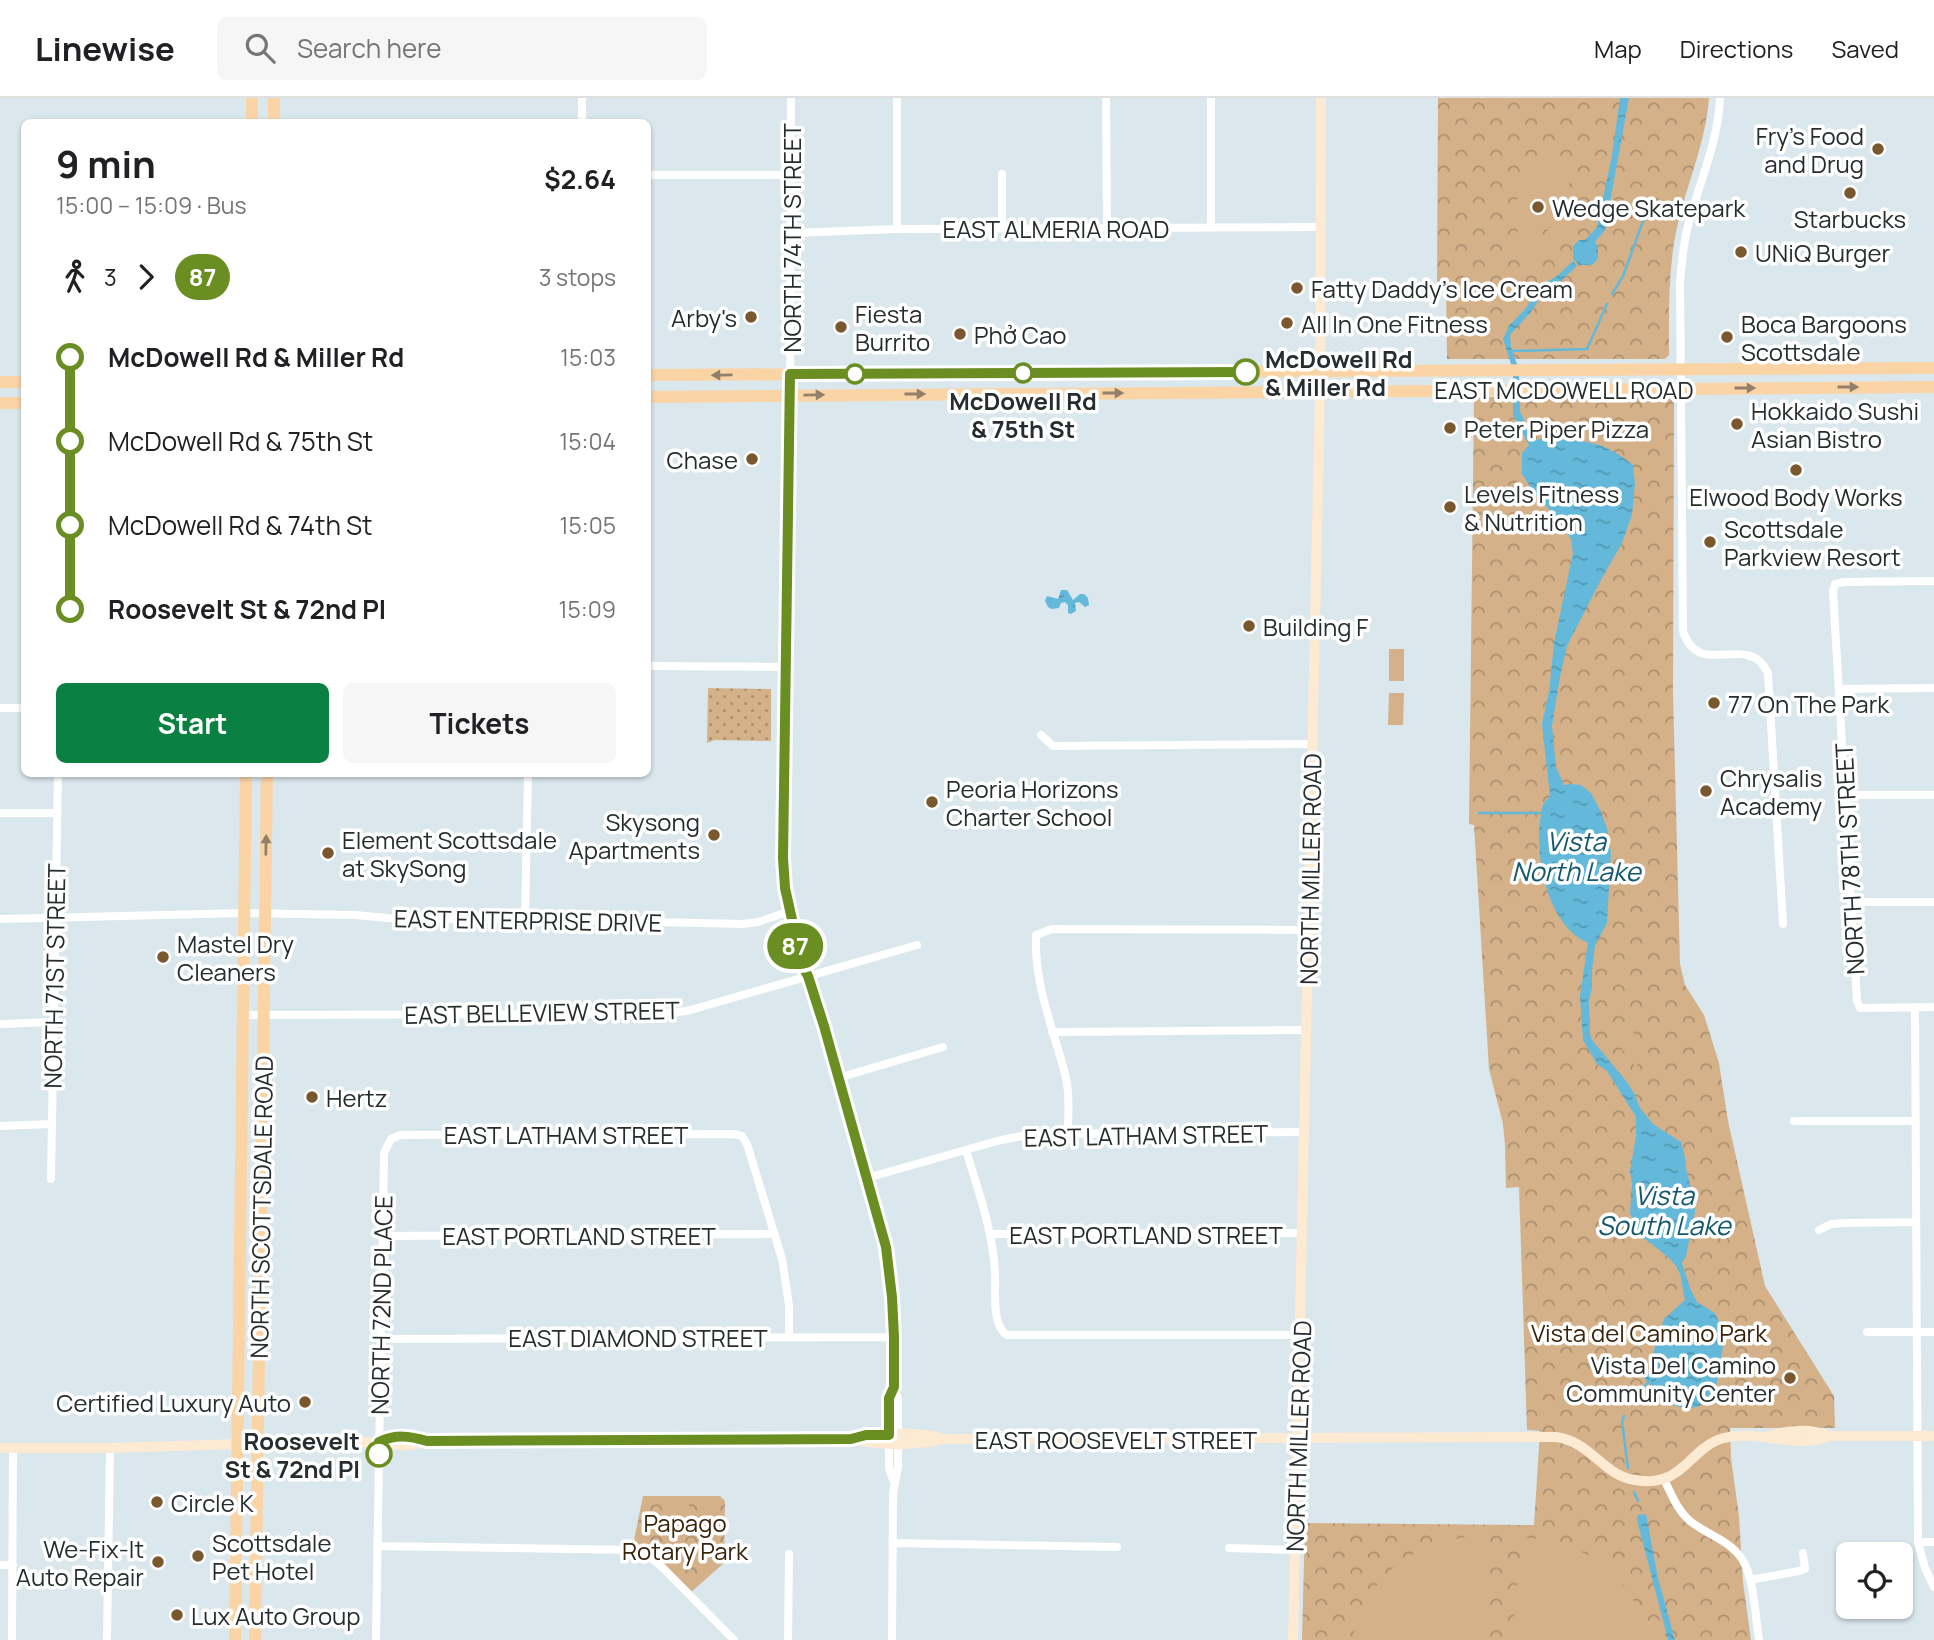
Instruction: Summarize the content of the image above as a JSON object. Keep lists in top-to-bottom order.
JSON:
{
  "streets": {
    "main road": ["EAST MCDOWELL ROAD", "NORTH SCOTTSDALE ROAD"],
    "street": [
      "EAST ALMERIA ROAD",
      "NORTH 74TH STREET",
      "NORTH 78TH STREET",
      "NORTH MILLER ROAD",
      "EAST ENTERPRISE DRIVE",
      "NORTH 71ST STREET",
      "EAST BELLEVIEW STREET",
      "EAST LATHAM STREET",
      "EAST PORTLAND STREET",
      "NORTH 72ND PLACE",
      "EAST DIAMOND STREET",
      "EAST ROOSEVELT STREET"
    ]
  },
  "crossings": [
    ["EAST ALMERIA ROAD", "NORTH 74TH STREET"],
    ["EAST ALMERIA ROAD", "NORTH MILLER ROAD"],
    ["NORTH 74TH STREET", "EAST MCDOWELL ROAD"],
    ["NORTH 74TH STREET", "EAST ENTERPRISE DRIVE"],
    ["NORTH 74TH STREET", "EAST BELLEVIEW STREET"],
    ["NORTH 74TH STREET", "EAST LATHAM STREET"],
    ["NORTH 74TH STREET", "EAST DIAMOND STREET"],
    ["NORTH 74TH STREET", "EAST ROOSEVELT STREET"],
    ["EAST MCDOWELL ROAD", "NORTH MILLER ROAD"],
    ["NORTH MILLER ROAD", "EAST LATHAM STREET"],
    ["NORTH MILLER ROAD", "EAST PORTLAND STREET"],
    ["NORTH MILLER ROAD", "EAST ROOSEVELT STREET"],
    ["EAST ENTERPRISE DRIVE", "NORTH SCOTTSDALE ROAD"],
    ["EAST BELLEVIEW STREET", "NORTH SCOTTSDALE ROAD"],
    ["EAST LATHAM STREET", "EAST PORTLAND STREET"],
    ["EAST LATHAM STREET", "NORTH 72ND PLACE"],
    ["NORTH SCOTTSDALE ROAD", "EAST ROOSEVELT STREET"],
    ["EAST PORTLAND STREET", "NORTH 72ND PLACE"],
    ["NORTH 72ND PLACE", "EAST DIAMOND STREET"],
    ["NORTH 72ND PLACE", "EAST ROOSEVELT STREET"]
  ],
  "water": ["Vista North Lake", "Vista South Lake"],
  "parks": ["Vista del Camino Park", "Papago Rotary Park"],
  "places": [
    "Fry's Food and Drug",
    "Starbucks",
    "Wedge Skatepark",
    "UNiQ Burger",
    "Fatty Daddy's Ice Cream",
    "Arby's",
    "All In One Fitness",
    "Fiesta Burrito",
    "Phở Cao",
    "Boca Bargoons Scottsdale",
    "McDowell Rd & Miller Rd",
    "McDowell Rd & 75th St",
    "Hokkaido Sushi Asian Bistro",
    "Peter Piper Pizza",
    "Chase",
    "Elwood Body Works",
    "Levels Fitness & Nutrition",
    "Scottsdale Parkview Resort",
    "Building F",
    "77 On The Park",
    "Chrysalis Academy",
    "Peoria Horizons Charter School",
    "Skysong Apartments",
    "Element Scottsdale at SkySong",
    "Mastel Dry Cleaners",
    "Hertz",
    "Vista Del Camino Community Center",
    "Certified Luxury Auto",
    "Roosevelt St & 72nd Pl",
    "Circle K",
    "Scottsdale Pet Hotel",
    "We-Fix-It Auto Repair",
    "Lux Auto Group"
  ],
  "lines": ["bus line 87"],
  "page": {
    "header": "Linewise",
    "search": "Search here",
    "nav": ["Map", "Directions", "Saved"],
    "on_map": "87",
    "heading": ["9 min", "15:00 – 15:09 · Bus", "$2.64"],
    "legs": ["3", "87", "3 stops"],
    "list": [
      {
        "name": "McDowell Rd & Miller Rd",
        "value": "15:03"
      },
      {
        "name": "McDowell Rd & 75th St",
        "value": "15:04"
      },
      {
        "name": "McDowell Rd & 74th St",
        "value": "15:05"
      },
      {
        "name": "Roosevelt St & 72nd Pl",
        "value": "15:09"
      }
    ],
    "buttons": ["Start", "Tickets"]
  }
}
